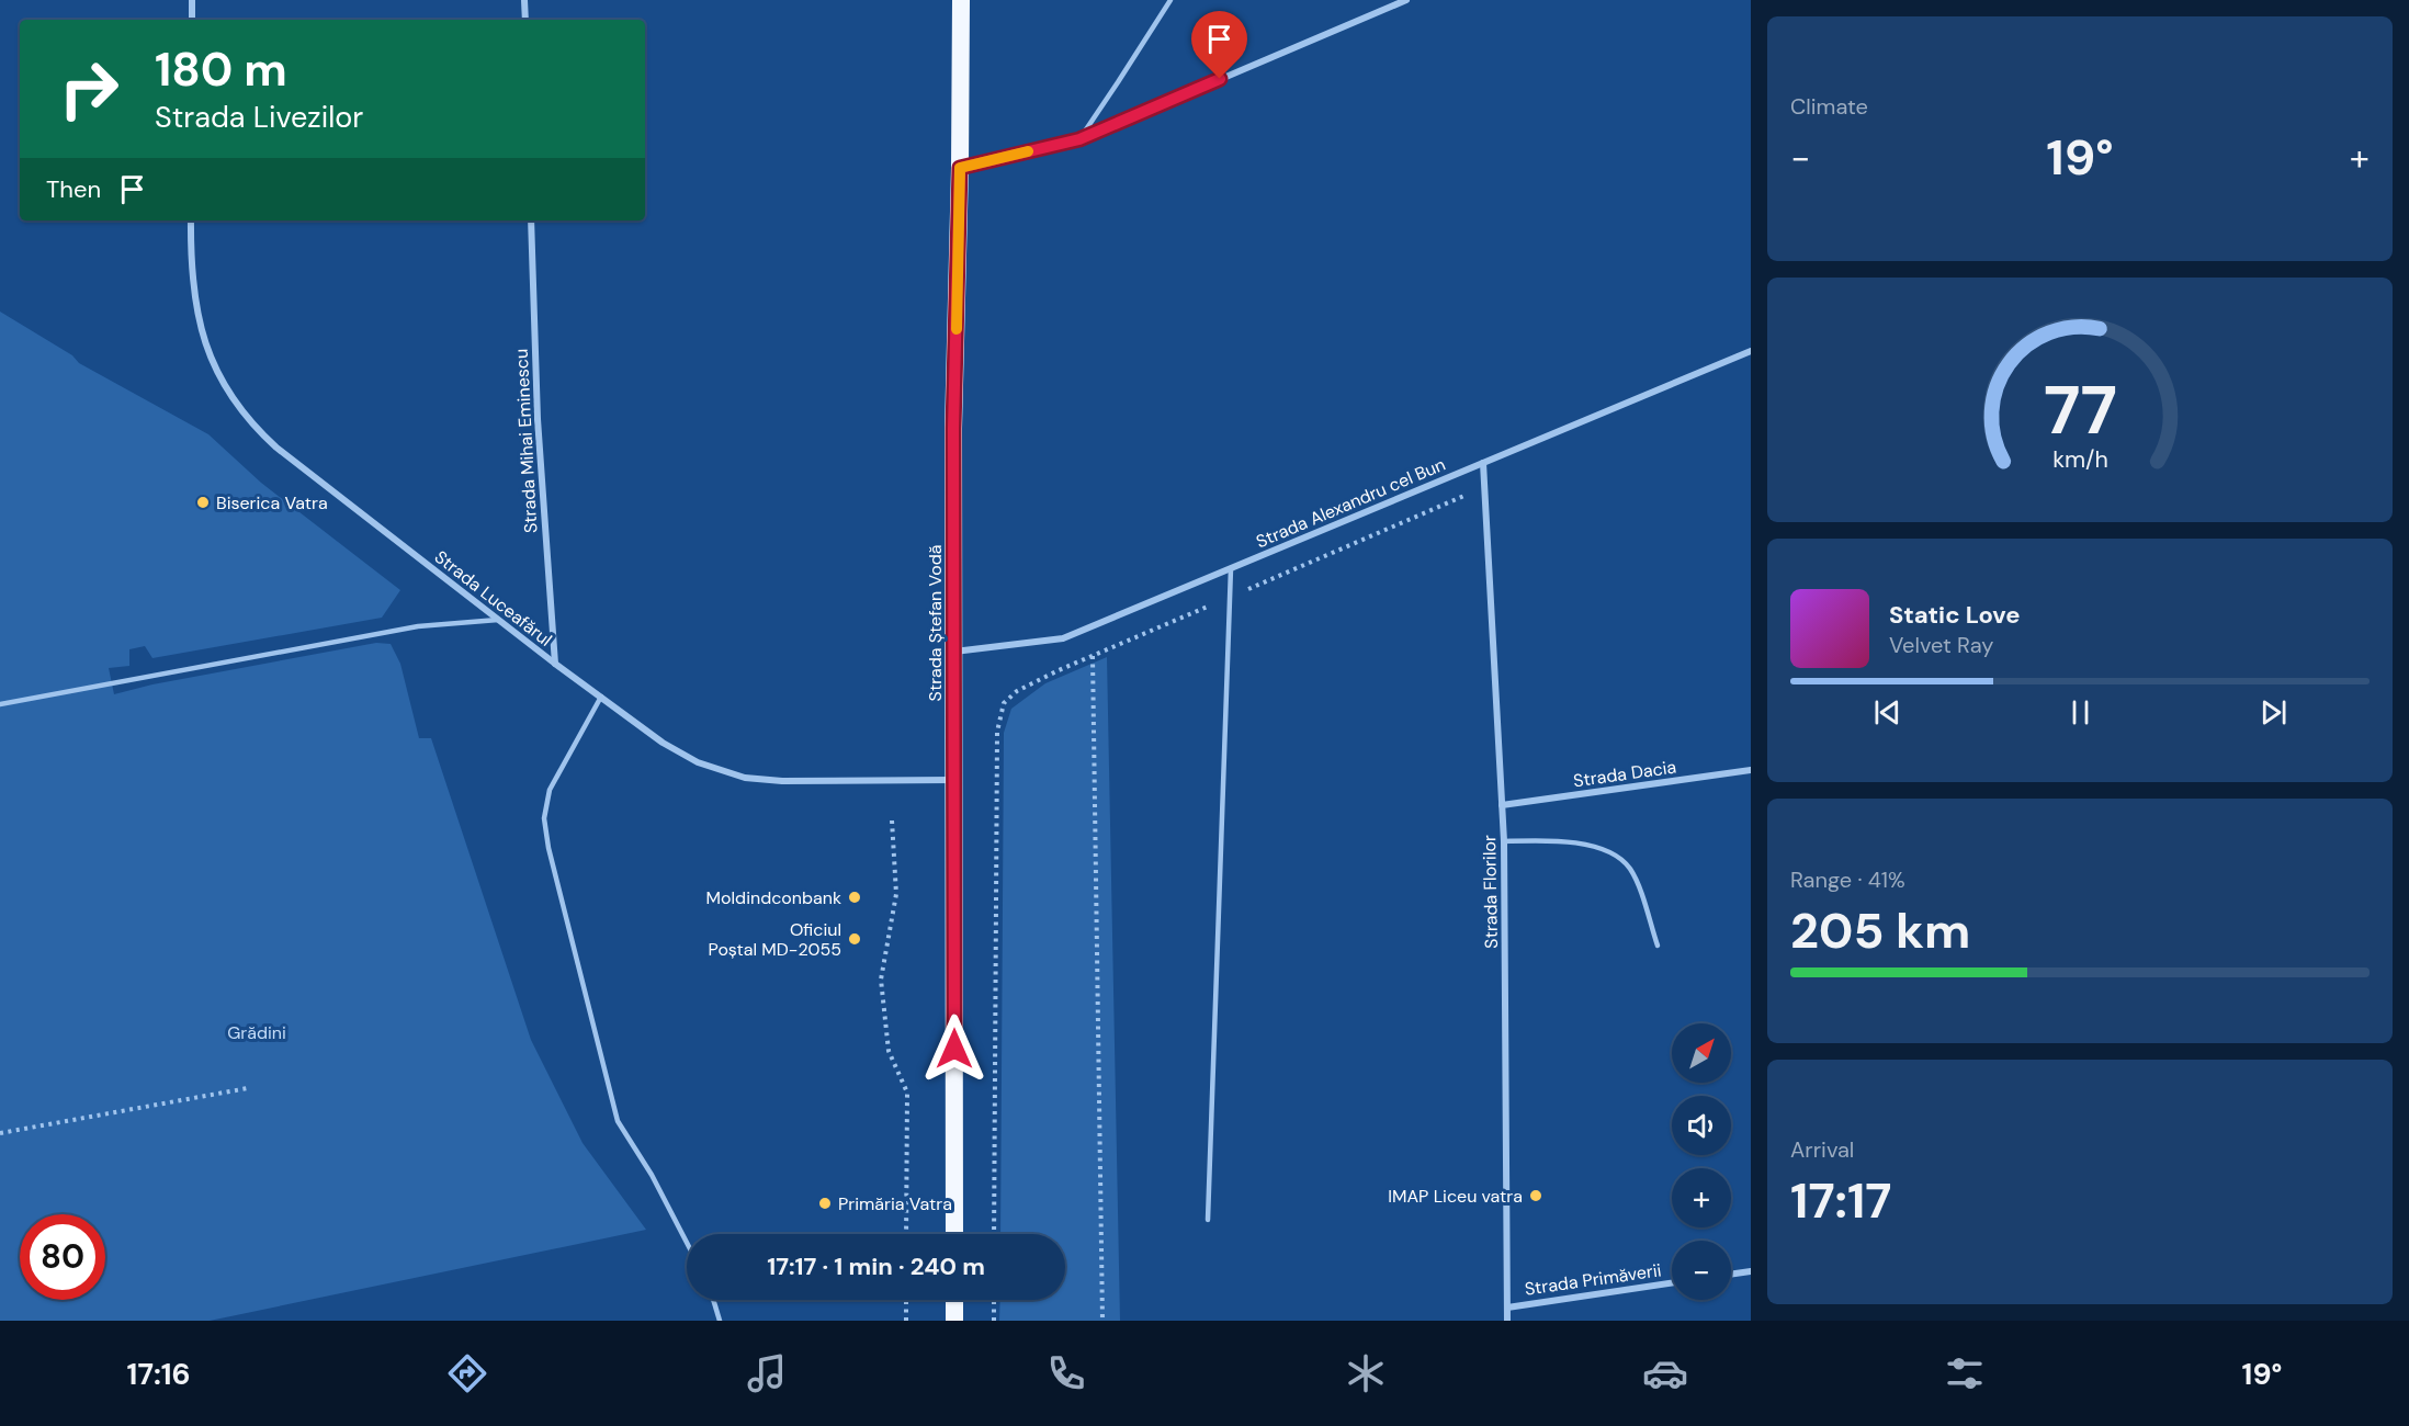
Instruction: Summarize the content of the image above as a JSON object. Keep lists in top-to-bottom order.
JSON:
{
  "streets": {
    "highway": ["Strada Ștefan Vodă"],
    "street": [
      "Strada Mihai Eminescu",
      "Strada Alexandru cel Bun",
      "Strada Luceafărul",
      "Strada Dacia",
      "Strada Florilor",
      "Strada Primăverii"
    ]
  },
  "crossings": [
    ["Strada Mihai Eminescu", "Strada Luceafărul"],
    ["Strada Alexandru cel Bun", "Strada Ștefan Vodă"],
    ["Strada Alexandru cel Bun", "Strada Florilor"],
    ["Strada Luceafărul", "Strada Ștefan Vodă"],
    ["Strada Dacia", "Strada Florilor"],
    ["Strada Florilor", "Strada Primăverii"]
  ],
  "parks": ["Grădini"],
  "places": [
    "Biserica Vatra",
    "Moldindconbank",
    "Oficiul Poștal MD-2055",
    "IMAP Liceu vatra",
    "Primăria Vatra"
  ],
  "north": "top right",
  "page": {
    "tile": [
      "Climate",
      ["Range · 41%", "205 km"],
      ["Arrival", "17:17"]
    ],
    "turn": ["180 m", "Strada Livezilor"],
    "heat": ["−", "19°", "+"],
    "then": "Then",
    "song": ["Static Love", "Velvet Ray"],
    "map_buttons": ["+", "−"],
    "limit": "80",
    "trip": "17:17 · 1 min · 240 m",
    "tabs": ["17:16", "19°"],
    "gauge": ["77", "km/h"]
  }
}
